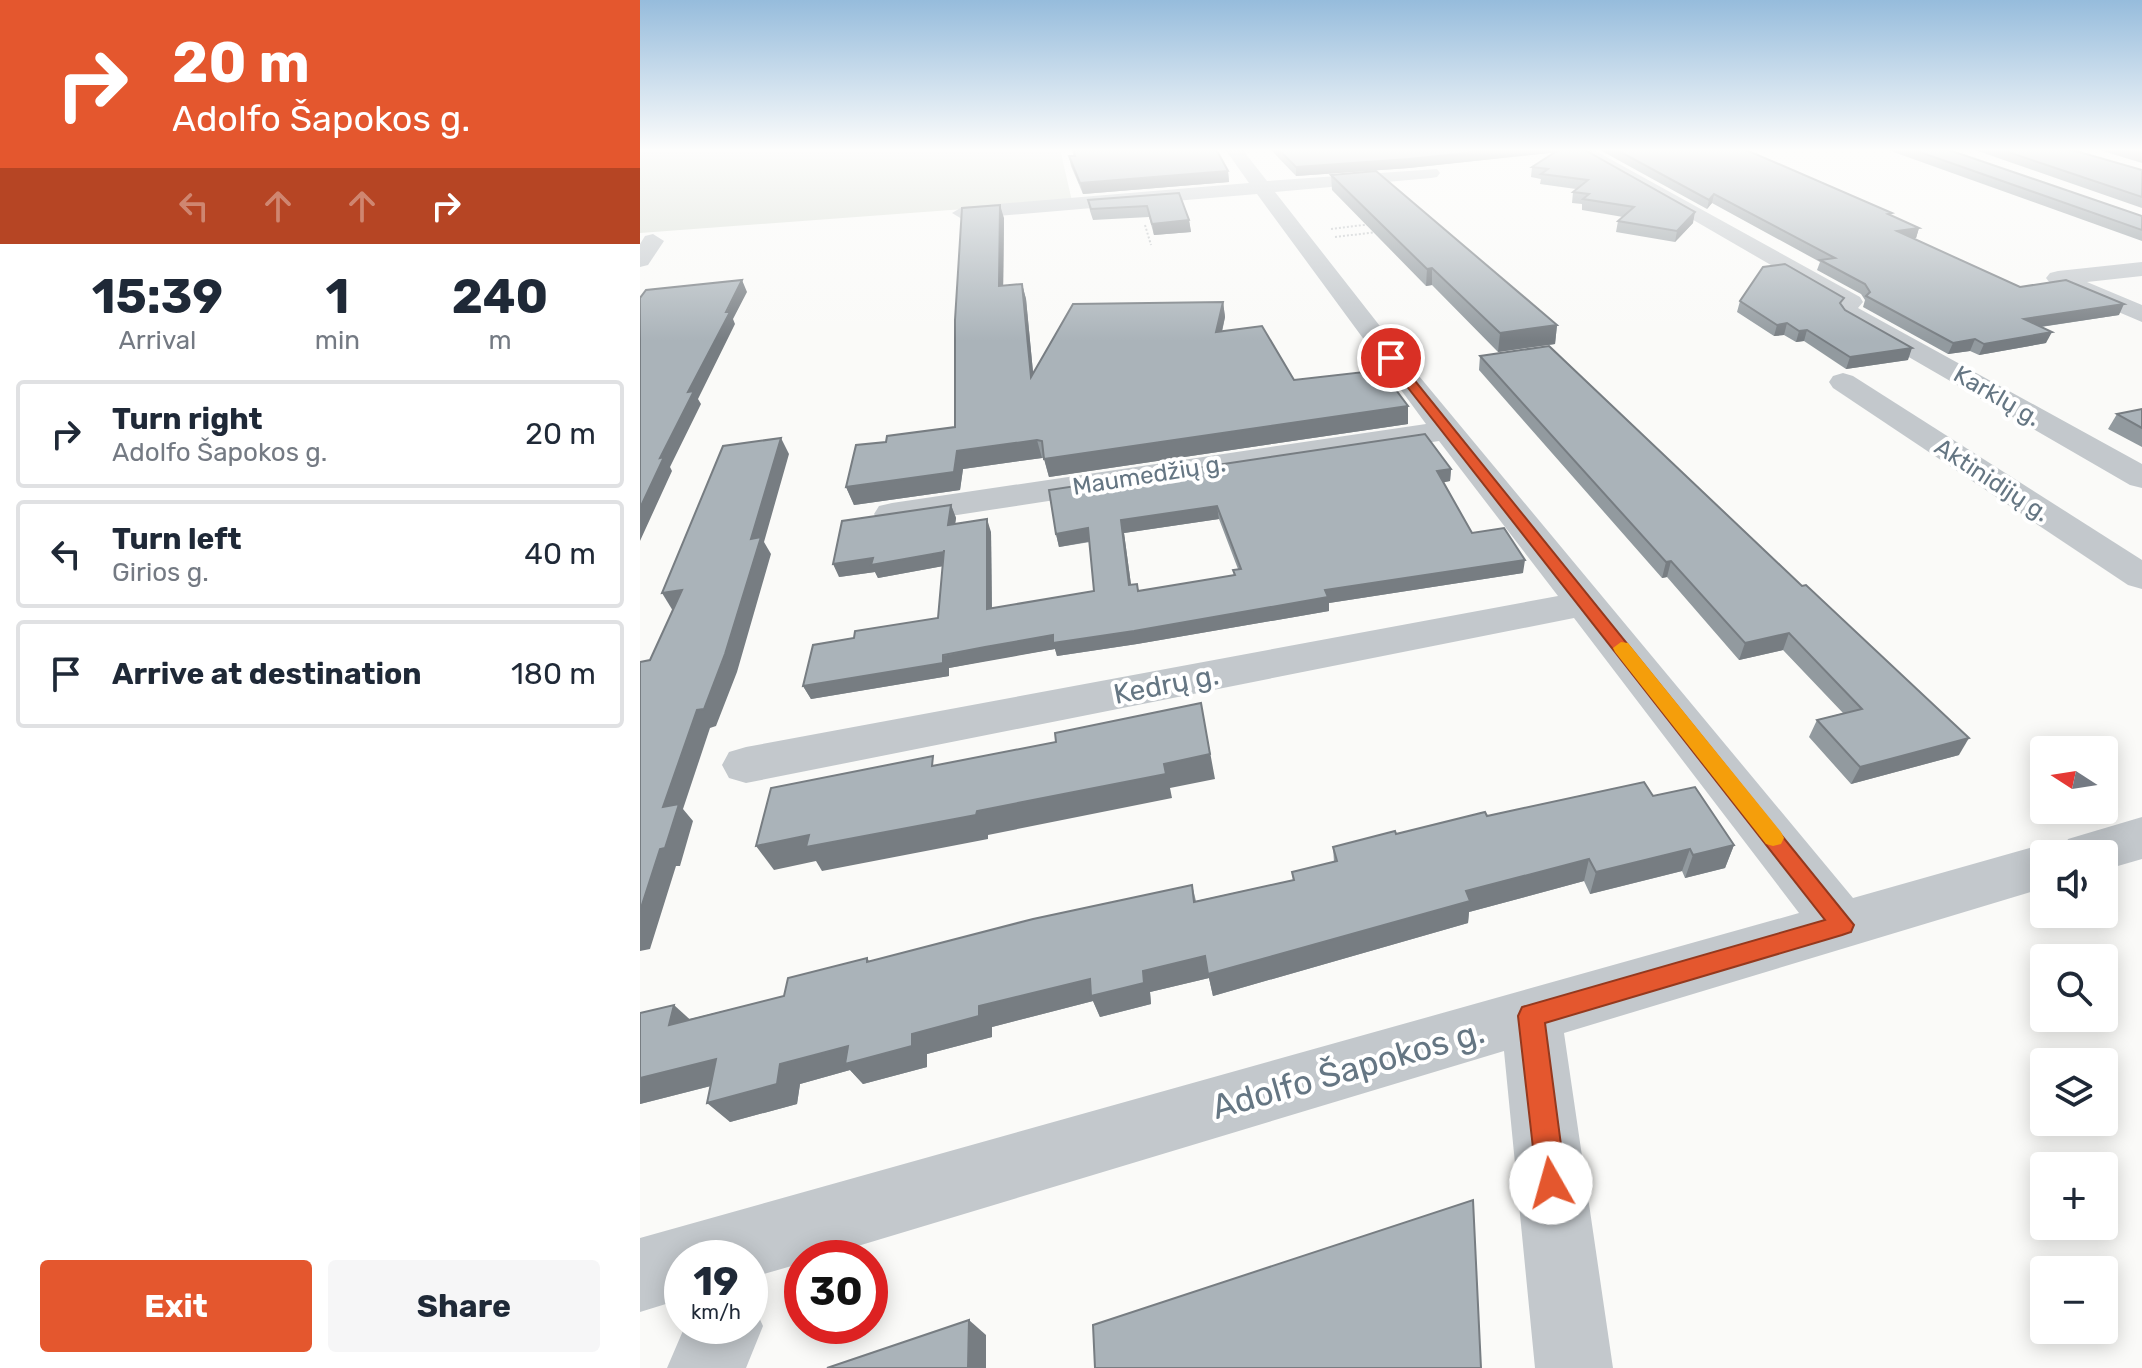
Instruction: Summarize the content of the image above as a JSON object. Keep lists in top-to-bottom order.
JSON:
{
  "streets": {
    "street": [
      "Karklų g.",
      "Maumedžių g.",
      "Aktinidijų g.",
      "Kedrų g.",
      "Adolfo Šapokos g."
    ]
  },
  "north": "left",
  "page": {
    "turn": ["20 m", "Adolfo Šapokos g."],
    "eta": [
      "15:39",
      "Arrival",
      "1",
      "min",
      "240",
      "m"
    ],
    "list": [
      {
        "name": "Turn right",
        "note": "Adolfo Šapokos g.",
        "value": "20 m"
      },
      {
        "name": "Turn left",
        "note": "Girios g.",
        "value": "40 m"
      },
      {
        "name": "Arrive at destination",
        "value": "180 m"
      }
    ],
    "map_buttons": ["+", "−"],
    "speed": "19 km/h",
    "limit": "30",
    "buttons": ["Exit", "Share"]
  }
}
